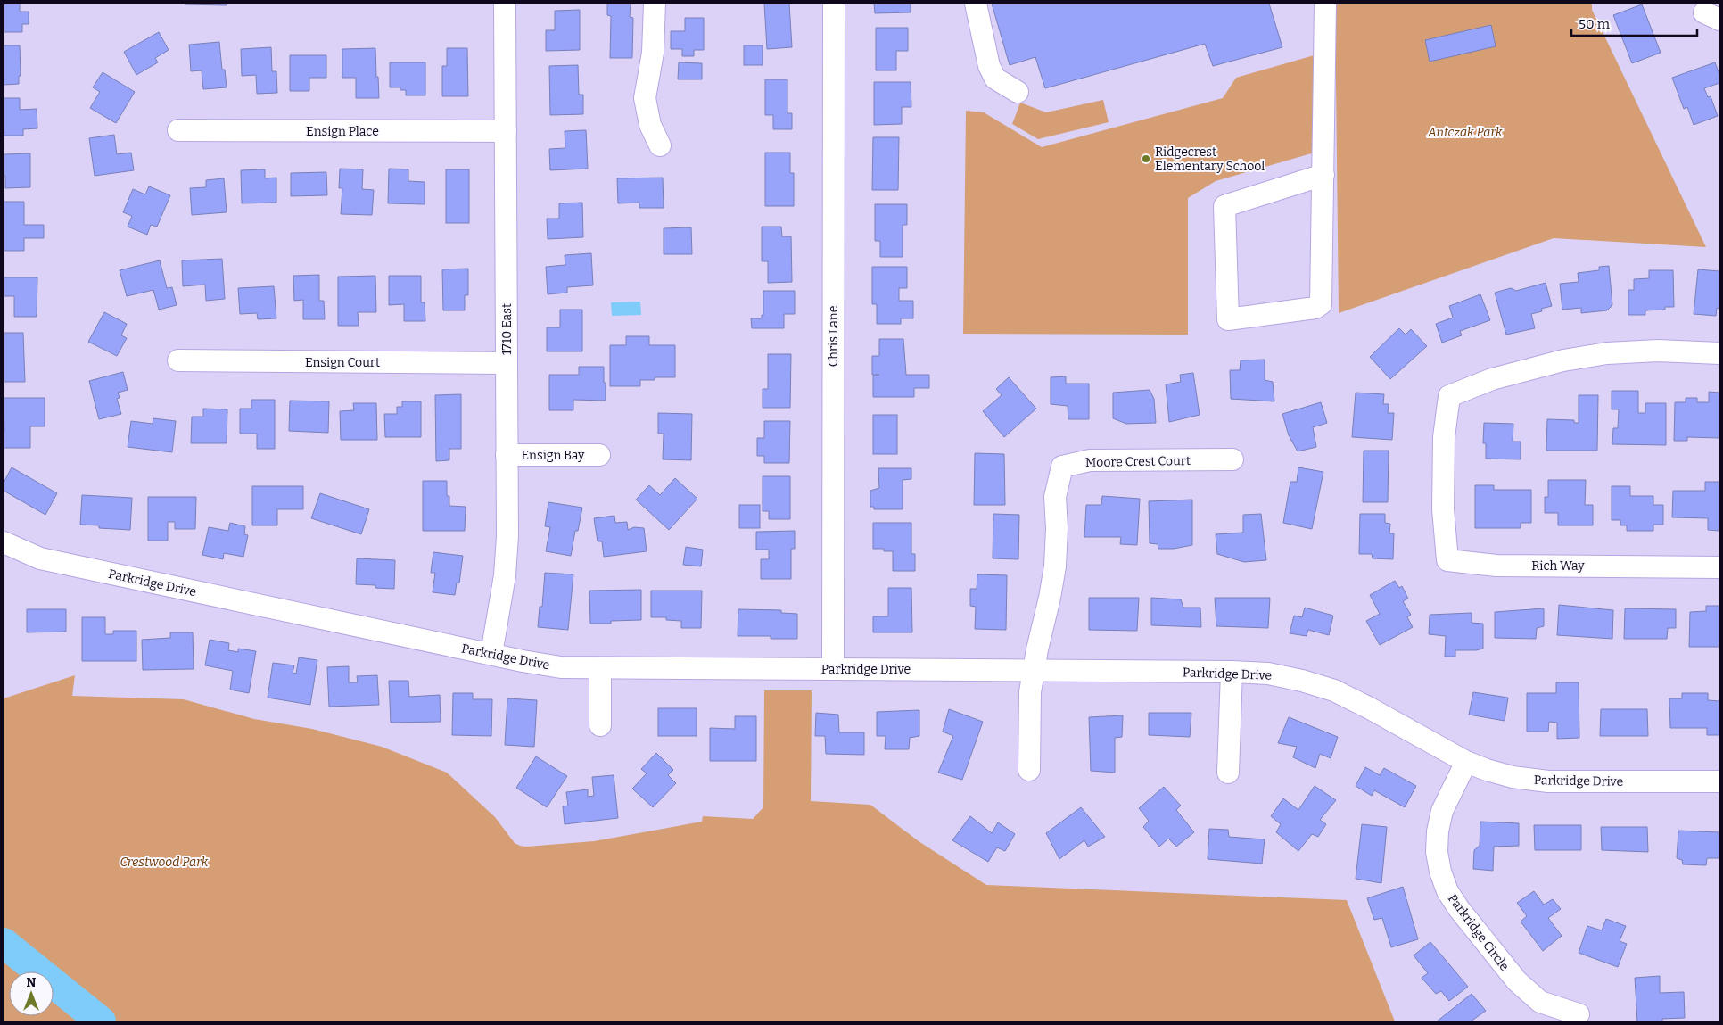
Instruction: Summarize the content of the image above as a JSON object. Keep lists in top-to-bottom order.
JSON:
{
  "streets": {
    "street": [
      "Ensign Place",
      "1710 East",
      "Chris Lane",
      "Ensign Court",
      "Ensign Bay",
      "Moore Crest Court",
      "Rich Way",
      "Parkridge Drive",
      "Parkridge Circle"
    ]
  },
  "crossings": [
    ["Ensign Place", "1710 East"],
    ["1710 East", "Ensign Court"],
    ["1710 East", "Ensign Bay"],
    ["1710 East", "Parkridge Drive"],
    ["Chris Lane", "Parkridge Drive"],
    ["Moore Crest Court", "Parkridge Drive"],
    ["Parkridge Drive", "Parkridge Circle"]
  ],
  "parks": ["Antczak Park", "Crestwood Park"],
  "places": ["Ridgecrest Elementary School"],
  "scale_bar": "50 m",
  "north": "top"
}
